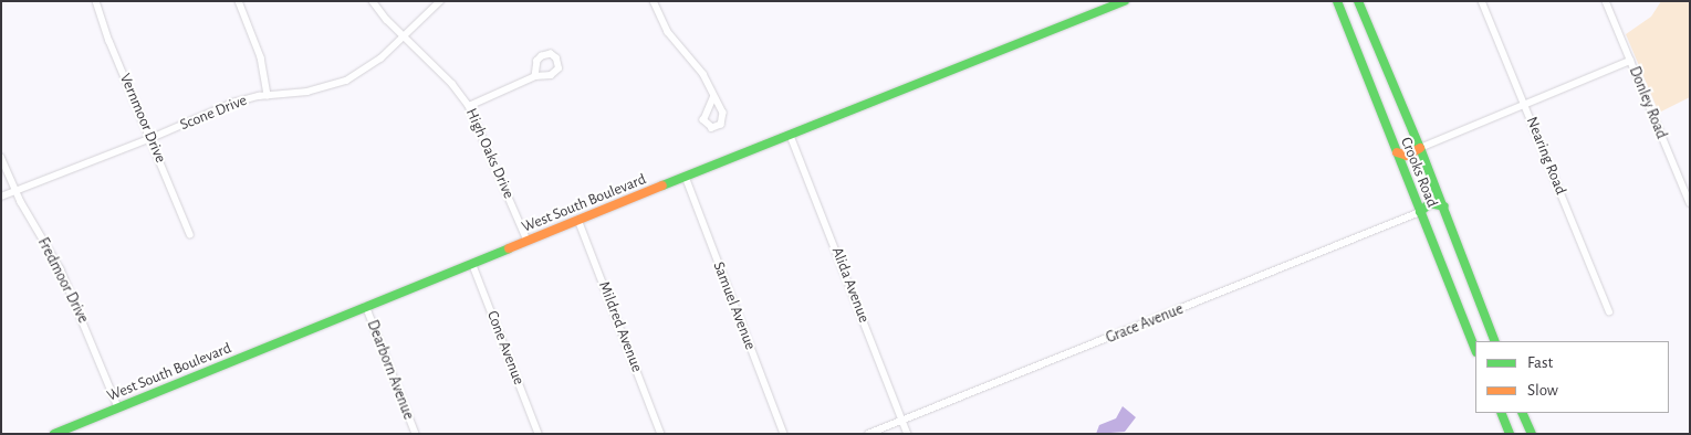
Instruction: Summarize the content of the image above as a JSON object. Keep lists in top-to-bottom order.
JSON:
{
  "streets": {
    "street": [
      "Donley Road",
      "Scone Drive",
      "Vernmoor Drive",
      "High Oaks Drive",
      "Nearing Road",
      "Crooks Road",
      "West South Boulevard",
      "Fredmoor Drive",
      "Alida Avenue",
      "Samuel Avenue",
      "Grace Avenue",
      "Mildred Avenue",
      "Cone Avenue",
      "Dearborn Avenue"
    ]
  },
  "crossings": [
    ["Scone Drive", "Vernmoor Drive"],
    ["Scone Drive", "High Oaks Drive"],
    ["Scone Drive", "Fredmoor Drive"],
    ["High Oaks Drive", "West South Boulevard"],
    ["Crooks Road", "Grace Avenue"],
    ["West South Boulevard", "Fredmoor Drive"],
    ["West South Boulevard", "Alida Avenue"],
    ["West South Boulevard", "Samuel Avenue"],
    ["West South Boulevard", "Mildred Avenue"],
    ["West South Boulevard", "Cone Avenue"],
    ["West South Boulevard", "Dearborn Avenue"],
    ["Alida Avenue", "Grace Avenue"]
  ],
  "legend": ["Fast", "Slow"]
}
